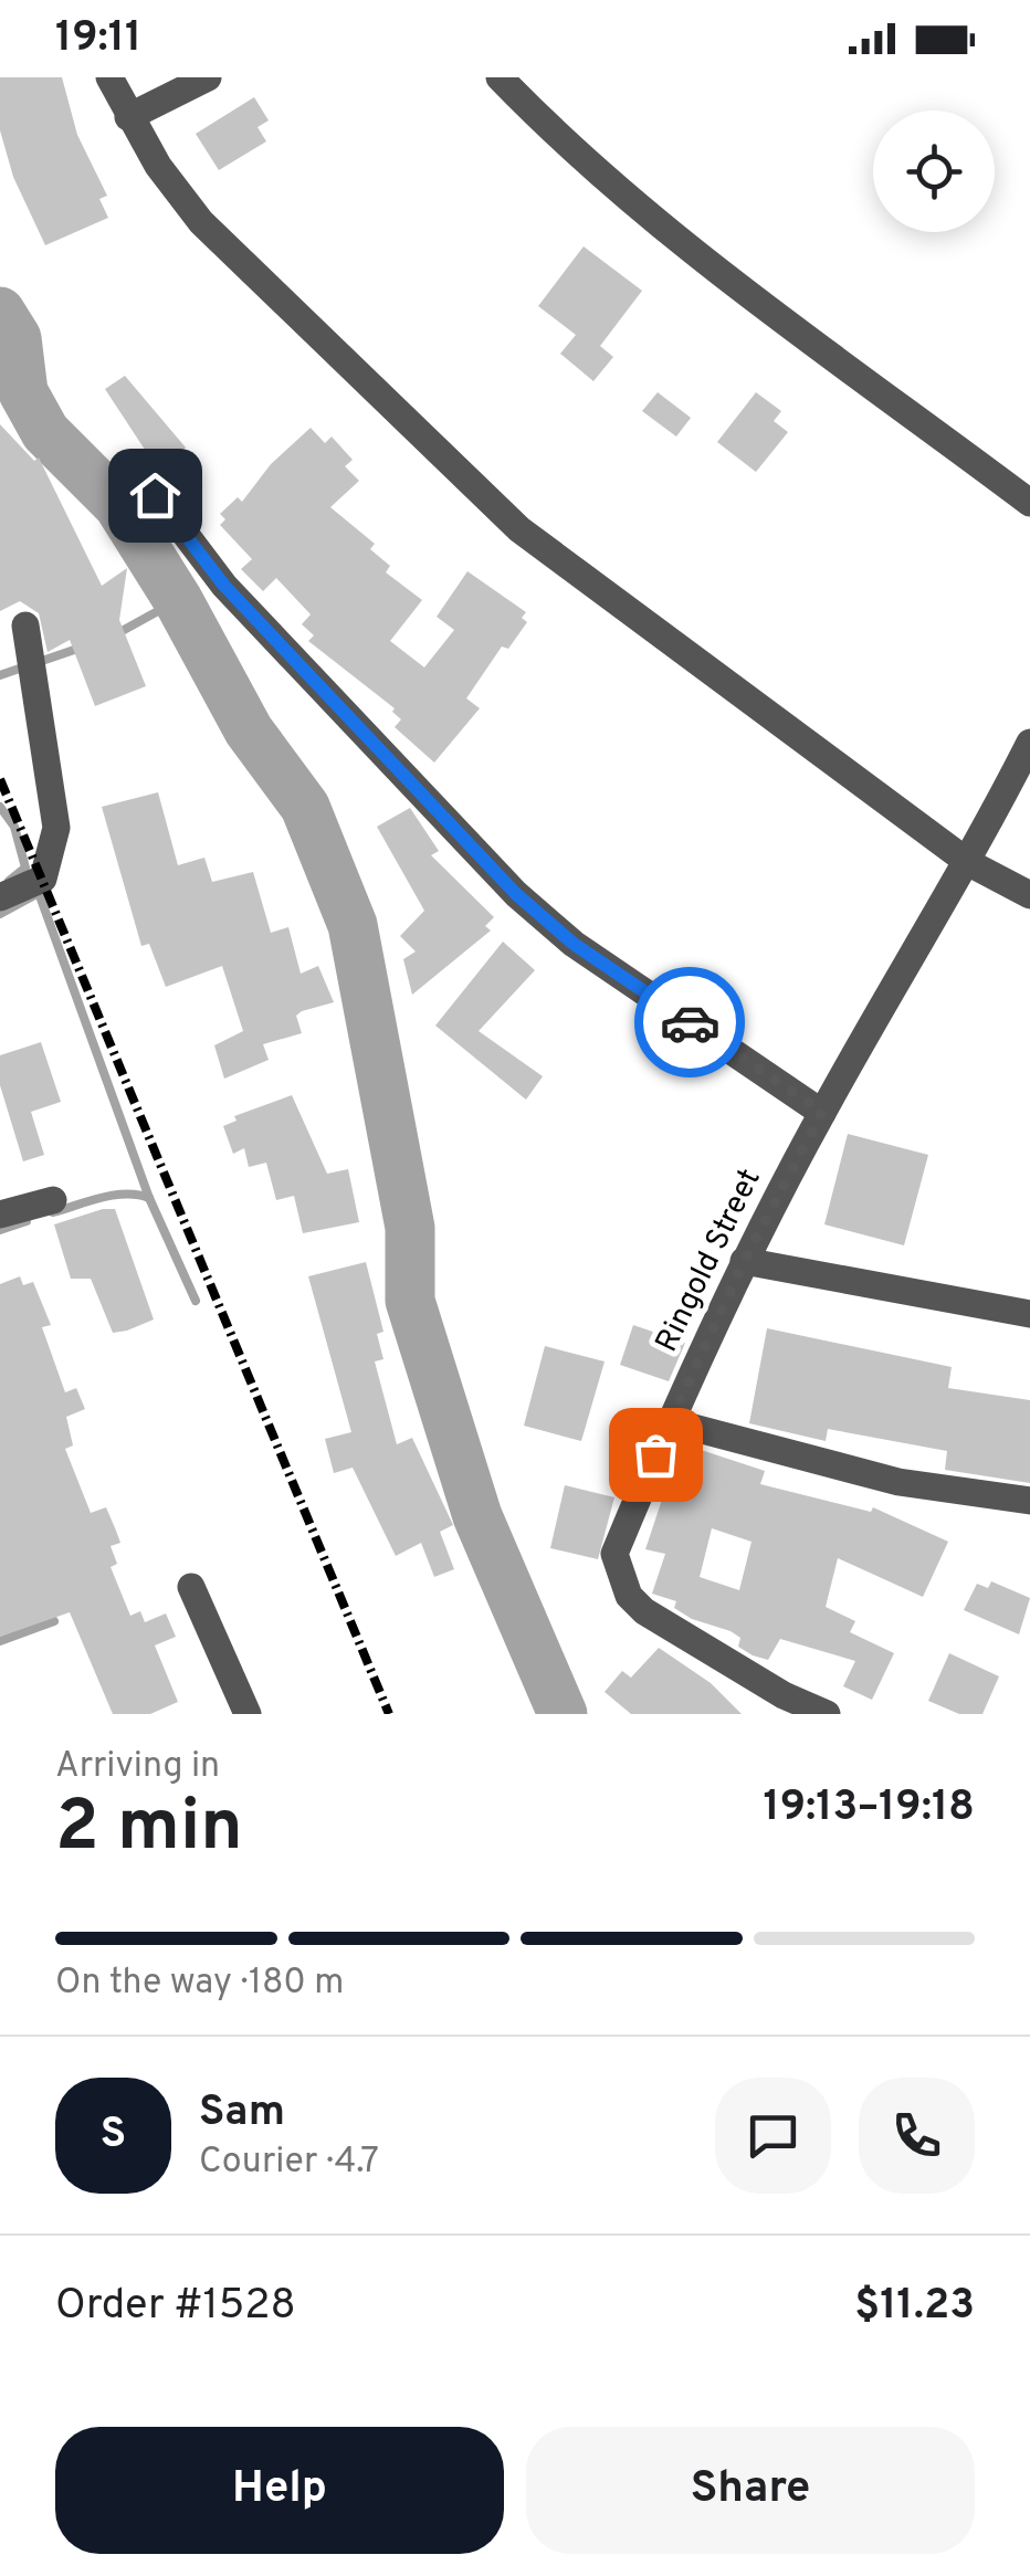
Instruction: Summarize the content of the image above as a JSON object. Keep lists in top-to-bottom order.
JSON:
{
  "streets": {
    "street": ["Ringold Street"]
  },
  "page": {
    "status": "19:11",
    "heading": ["2 min", "Arriving in", "19:13–19:18"],
    "panel": [
      "Sam",
      "Courier · 4.7",
      "Order #1528",
      "$11.23"
    ],
    "bar": "On the way · 180 m",
    "round": "S",
    "buttons": ["Help", "Share"]
  }
}
